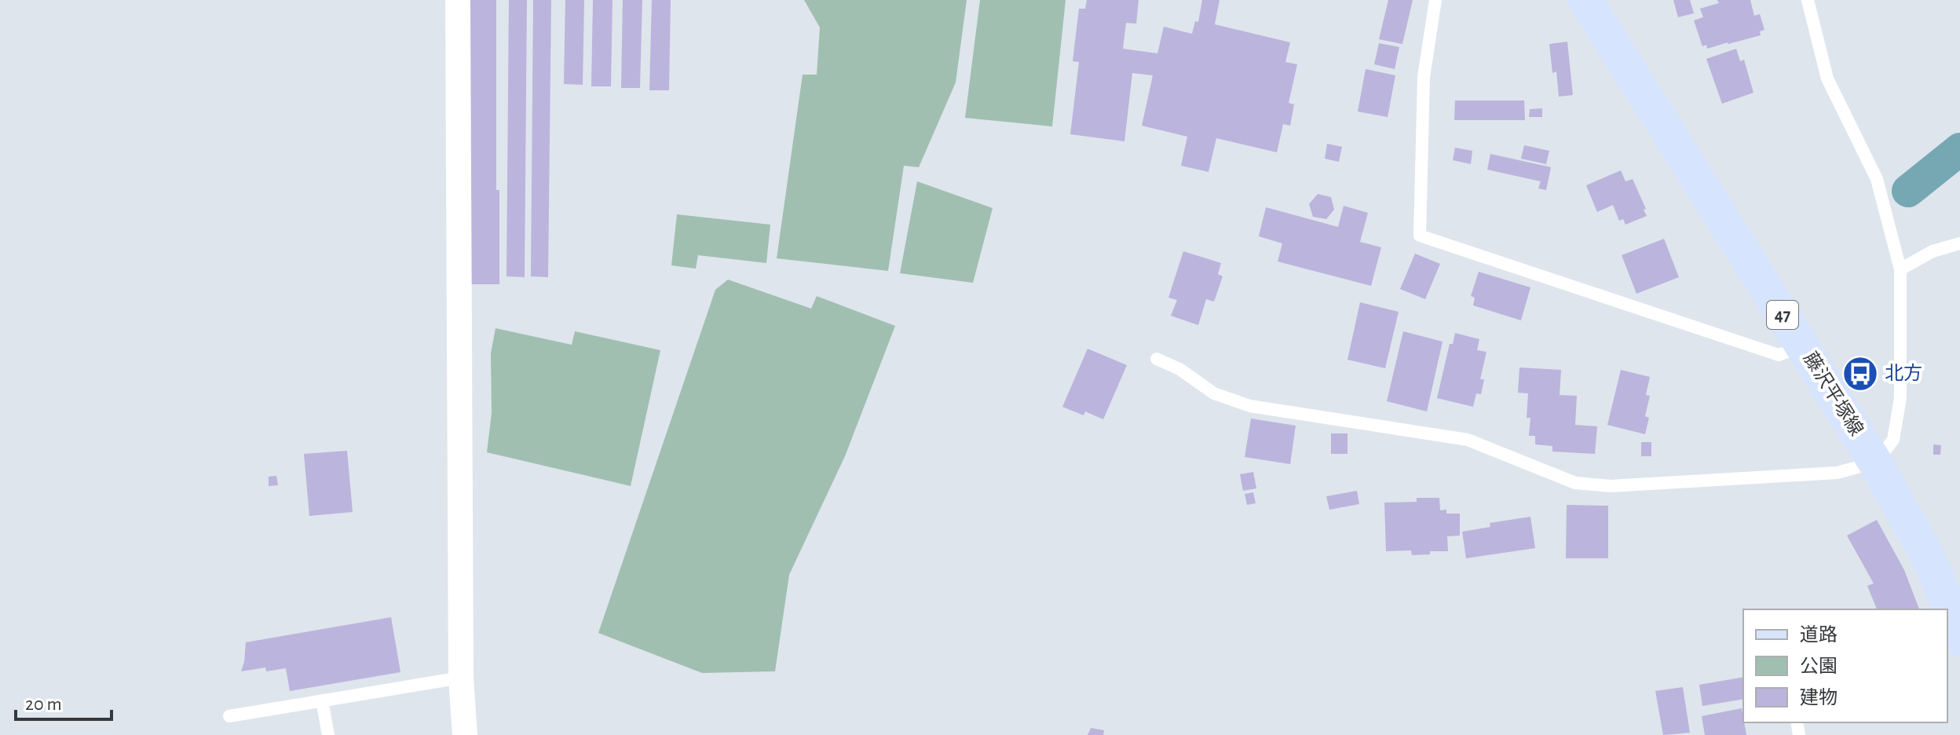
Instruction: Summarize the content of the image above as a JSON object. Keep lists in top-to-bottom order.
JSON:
{
  "streets": {
    "main road": ["47", "藤沢平塚線"]
  },
  "places": {
    "bus stop": ["北方"]
  },
  "legend": ["道路", "公園", "建物"],
  "scale_bar": "20 m"
}
